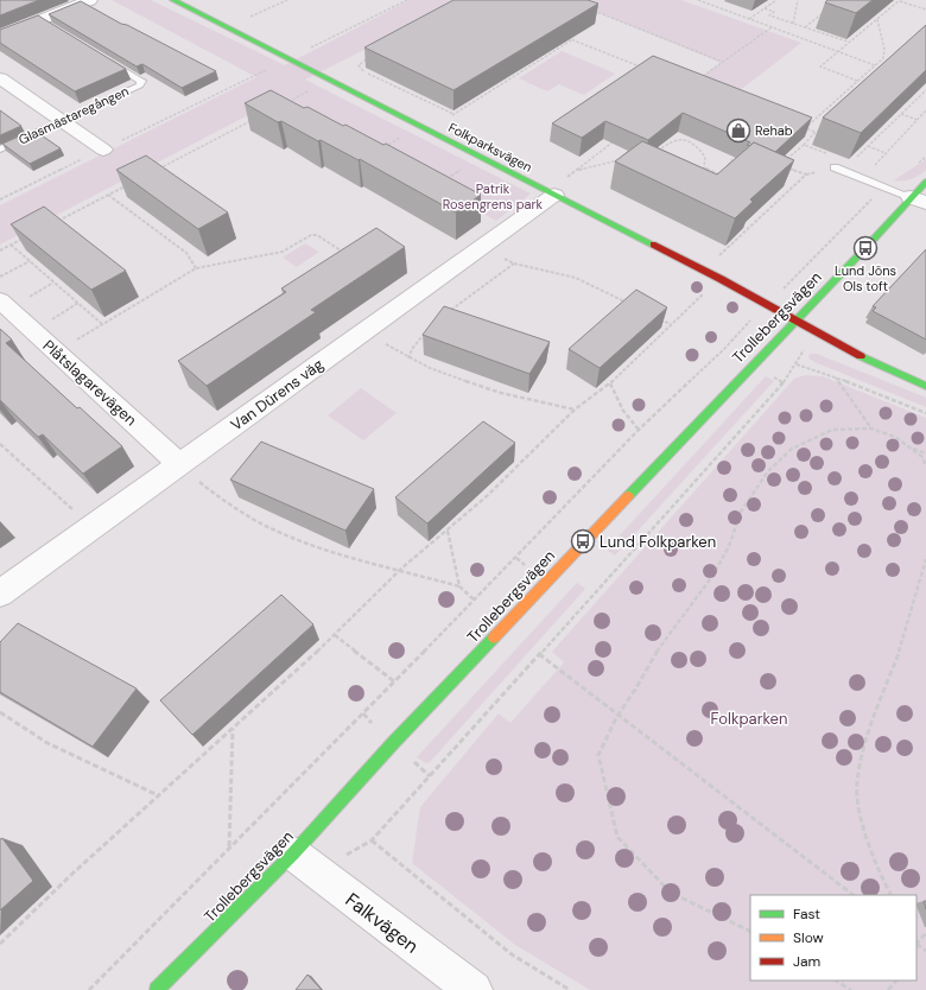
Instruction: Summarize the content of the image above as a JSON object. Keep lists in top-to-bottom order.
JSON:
{
  "streets": {
    "street": [
      "Folkparksvägen",
      "Trollebergsvägen",
      "Plåtslagarevägen",
      "Van Dürens väg",
      "Falkvägen"
    ],
    "lane": ["Glasmästaregången"]
  },
  "crossings": [
    ["Folkparksvägen", "Trollebergsvägen"],
    ["Folkparksvägen", "Van Dürens väg"],
    ["Trollebergsvägen", "Falkvägen"],
    ["Plåtslagarevägen", "Van Dürens väg"]
  ],
  "parks": ["Patrik Rosengrens park", "Folkparken"],
  "places": {
    "shop": ["Rehab"],
    "bus stop": ["Lund Jöns Ols toft", "Lund Folkparken"]
  },
  "legend": ["Fast", "Slow", "Jam"]
}
